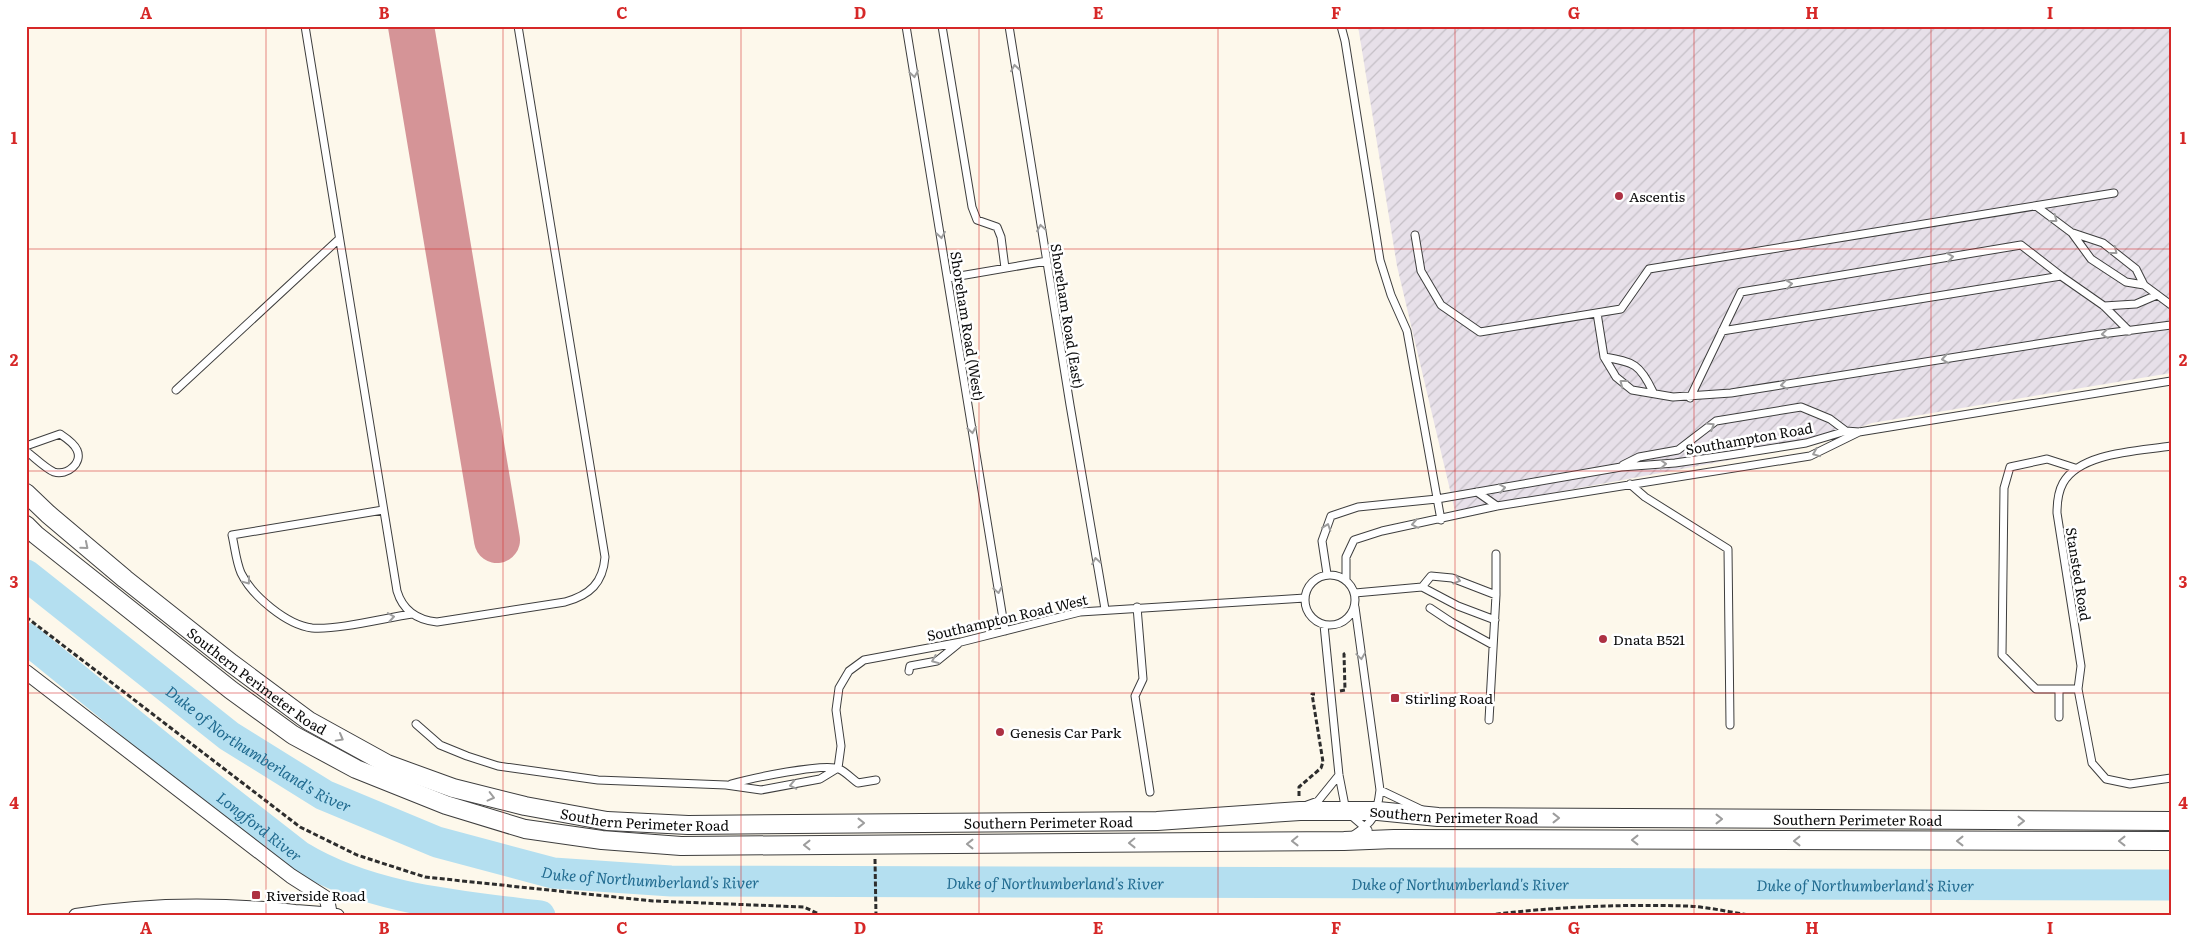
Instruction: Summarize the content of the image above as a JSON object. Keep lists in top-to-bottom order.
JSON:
{
  "streets": {
    "street": ["Southern Perimeter Road"],
    "lane": [
      "Shoreham Road (East)",
      "Shoreham Road (West)",
      "Southampton Road",
      "Stansted Road",
      "Southampton Road West"
    ]
  },
  "crossings": [
    ["Shoreham Road (East)", "Southampton Road West"],
    ["Shoreham Road (West)", "Southampton Road West"],
    ["Southampton Road", "Southampton Road West"]
  ],
  "one_way": ["Shoreham Road (East)"],
  "water": ["Duke of Northumberland's River", "Longford River"],
  "places": {
    "other": ["Ascentis", "Dnata B521", "Genesis Car Park"],
    "transit": ["Stirling Road", "Riverside Road"]
  },
  "grid": {
    "columns": [
      "A",
      "B",
      "C",
      "D",
      "E",
      "F",
      "G",
      "H",
      "I"
    ],
    "rows": [
      "1",
      "2",
      "3",
      "4"
    ]
  }
}
